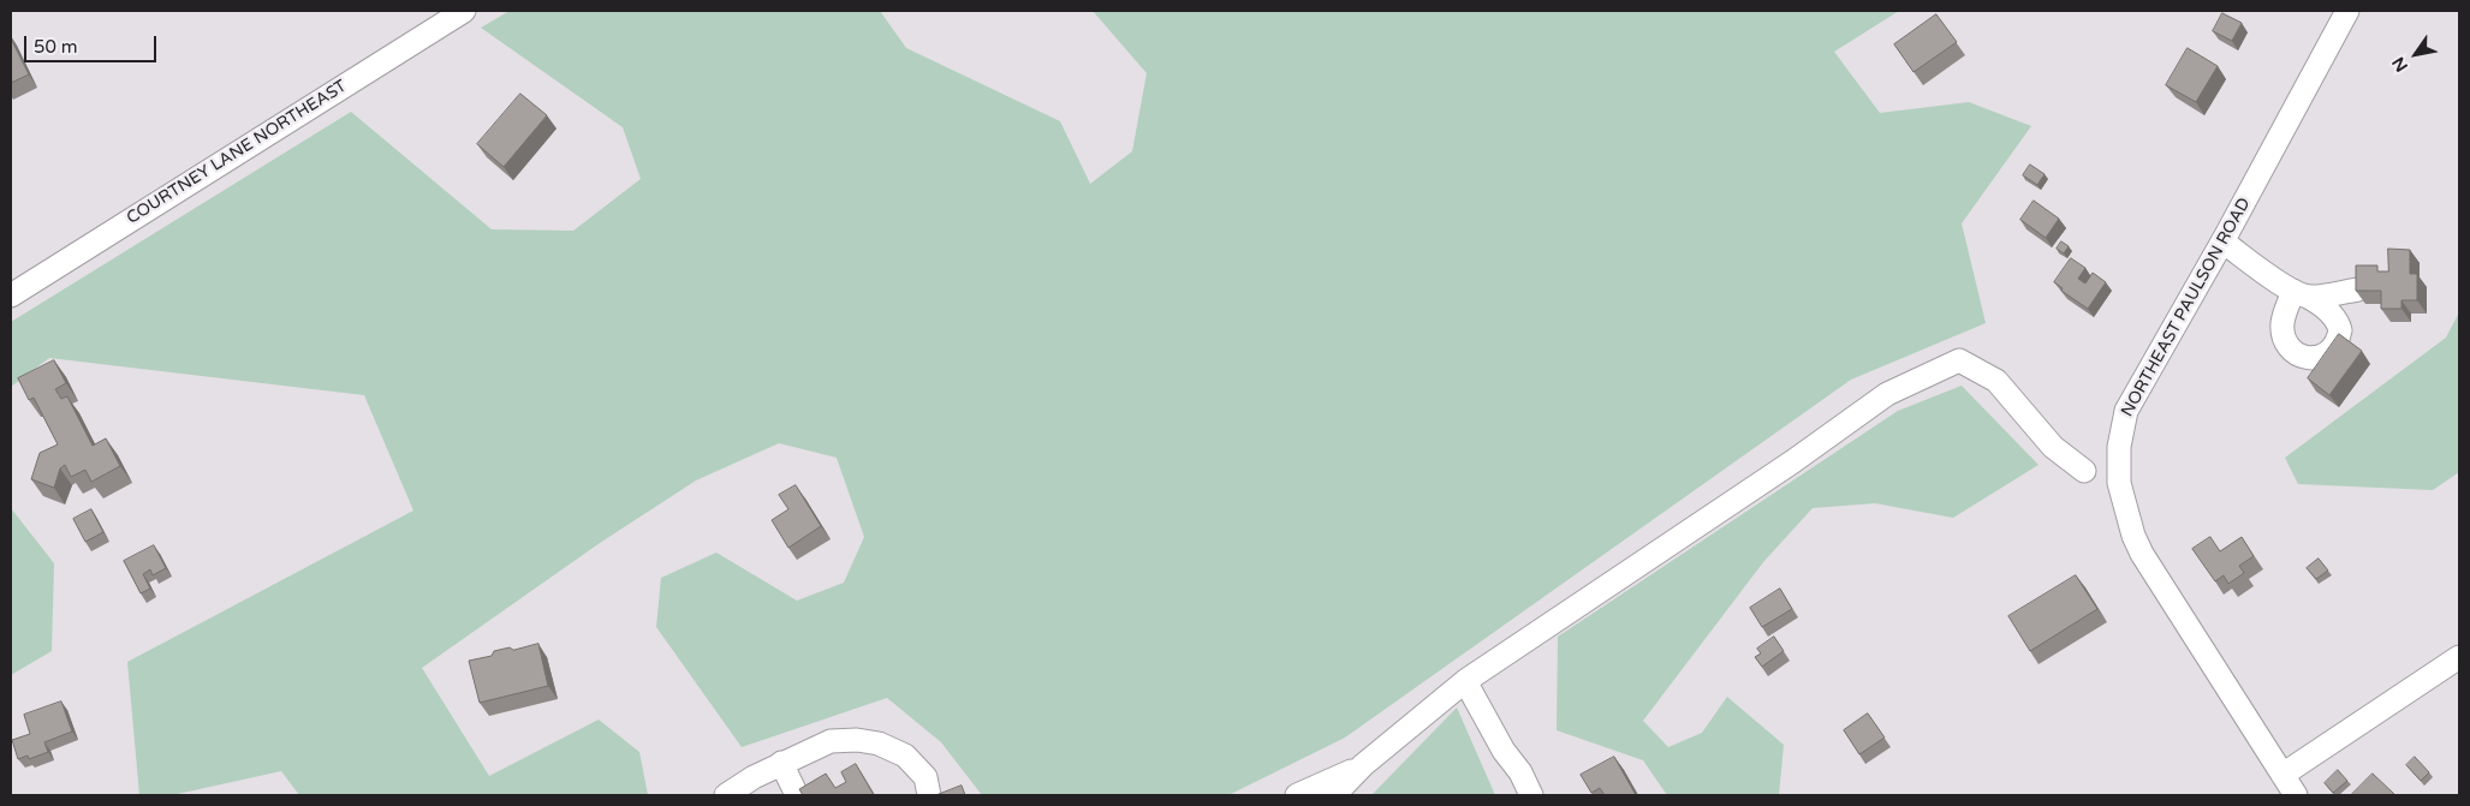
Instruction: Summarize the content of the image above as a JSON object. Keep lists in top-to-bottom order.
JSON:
{
  "streets": {
    "street": ["COURTNEY LANE NORTHEAST", "NORTHEAST PAULSON ROAD"]
  },
  "scale_bar": "50 m",
  "north": "bottom left"
}
